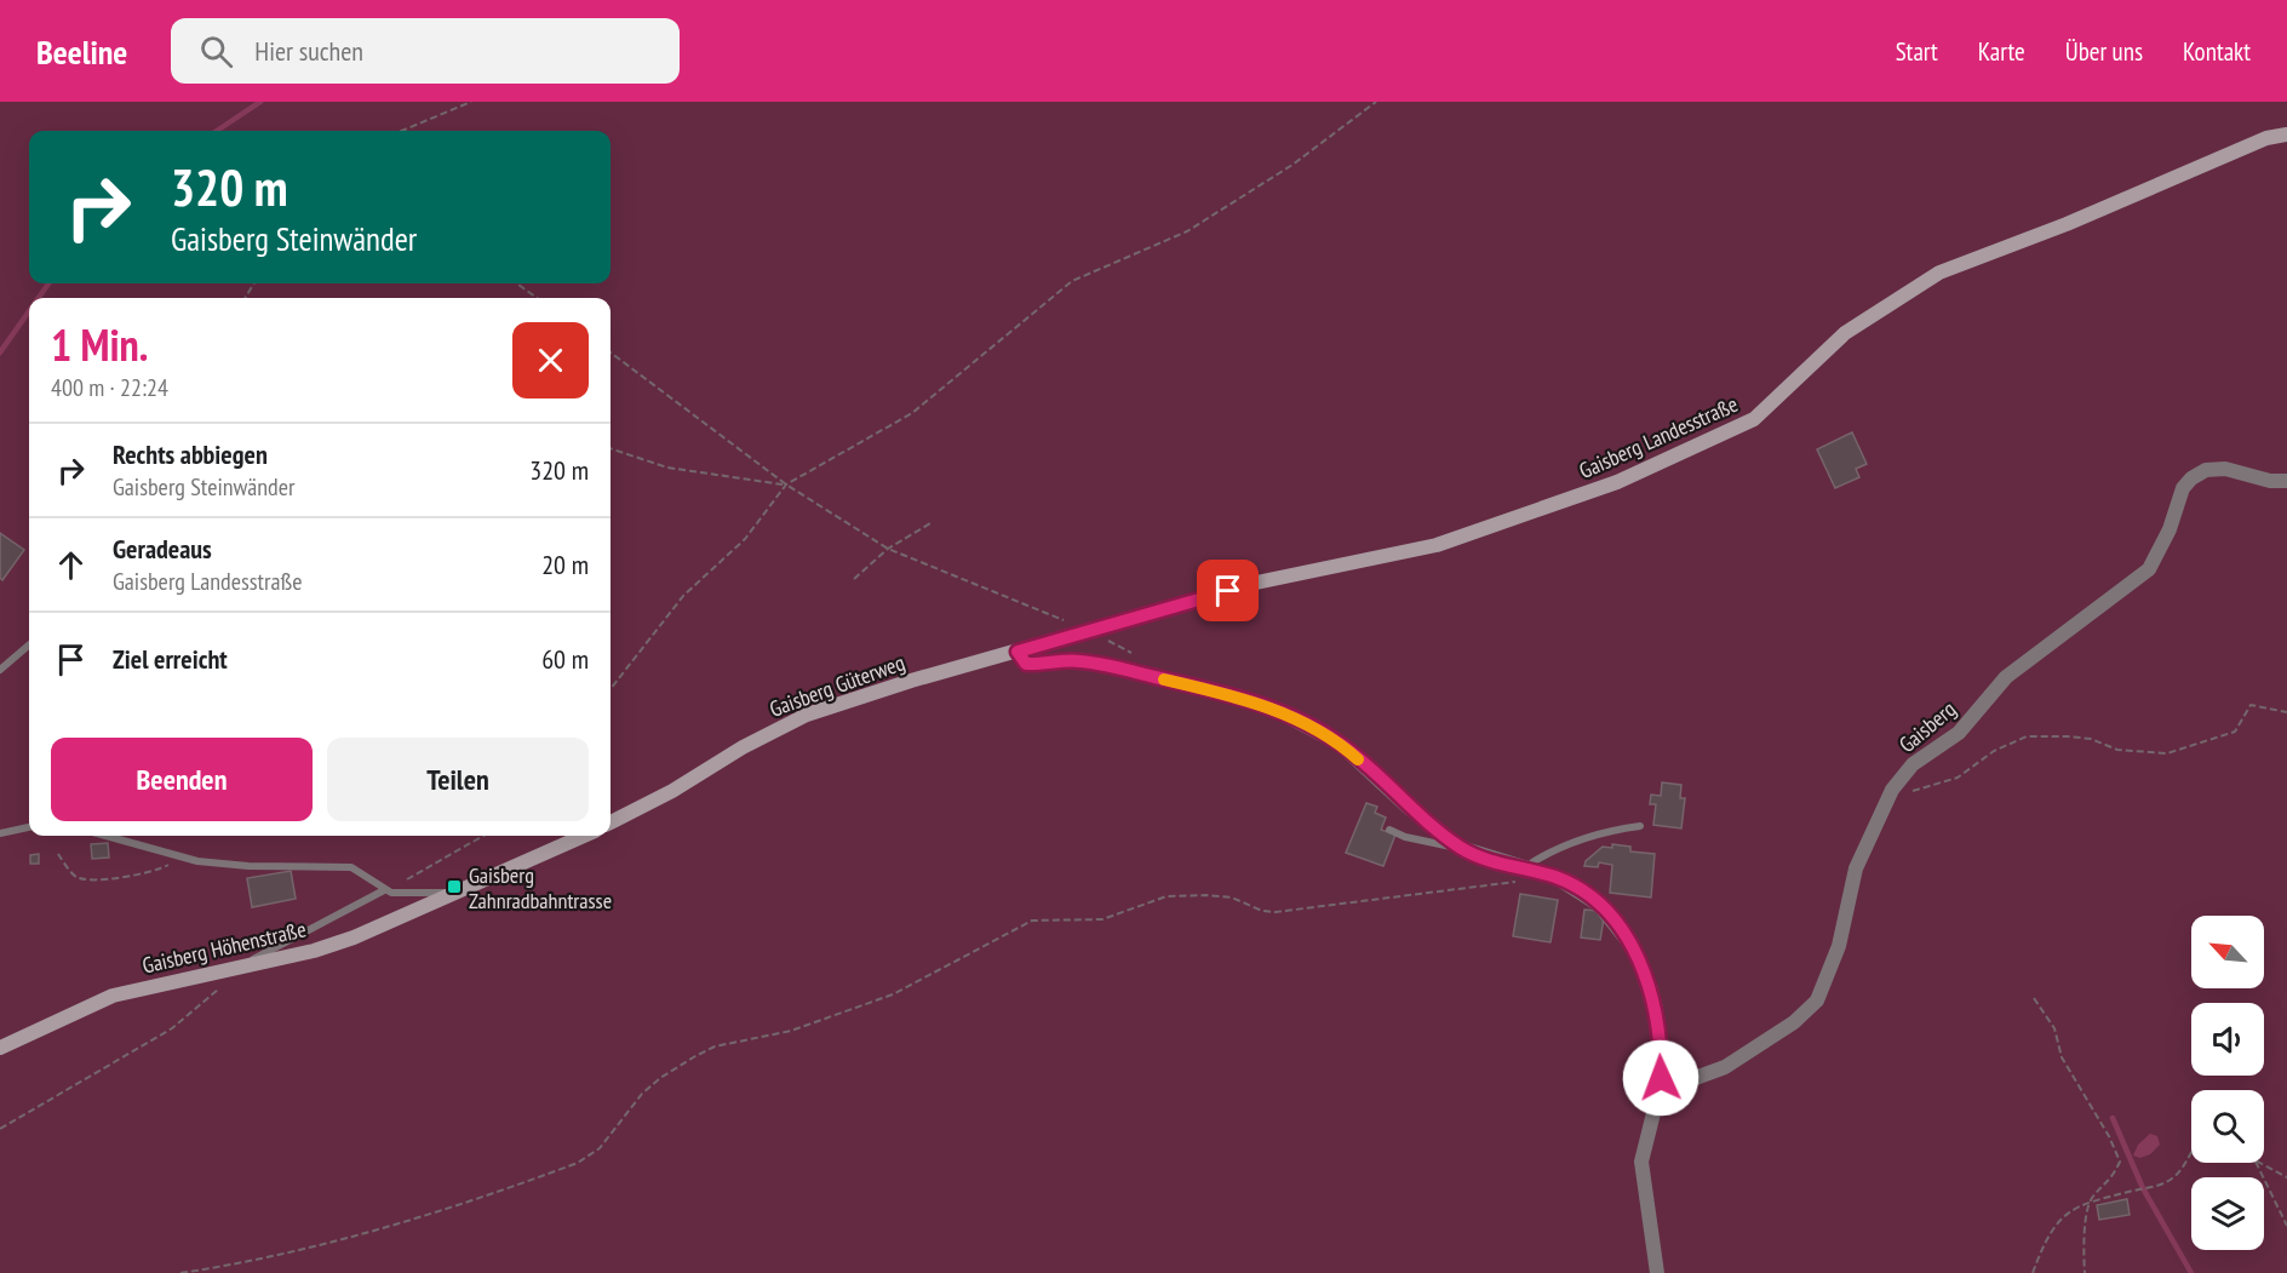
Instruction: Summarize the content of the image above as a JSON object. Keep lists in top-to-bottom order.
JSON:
{
  "streets": {
    "main road": ["Gaisberg Landesstraße", "Gaisberg Güterweg", "Gaisberg Höhenstraße"],
    "street": ["Gaisberg"]
  },
  "crossings": [
    ["Gaisberg Landesstraße", "Gaisberg Güterweg"]
  ],
  "places": {
    "transit": ["Gaisberg Zahnradbahntrasse"]
  },
  "north": "top left",
  "page": {
    "header": "Beeline",
    "search": "Hier suchen",
    "nav": [
      "Start",
      "Karte",
      "Über uns",
      "Kontakt"
    ],
    "turn": ["320 m", "Gaisberg Steinwänder"],
    "heading": ["1 Min.", "400 m · 22:24"],
    "list": [
      {
        "name": "Rechts abbiegen",
        "note": "Gaisberg Steinwänder",
        "value": "320 m"
      },
      {
        "name": "Geradeaus",
        "note": "Gaisberg Landesstraße",
        "value": "20 m"
      },
      {
        "name": "Ziel erreicht",
        "value": "60 m"
      }
    ],
    "buttons": ["Beenden", "Teilen"]
  }
}
